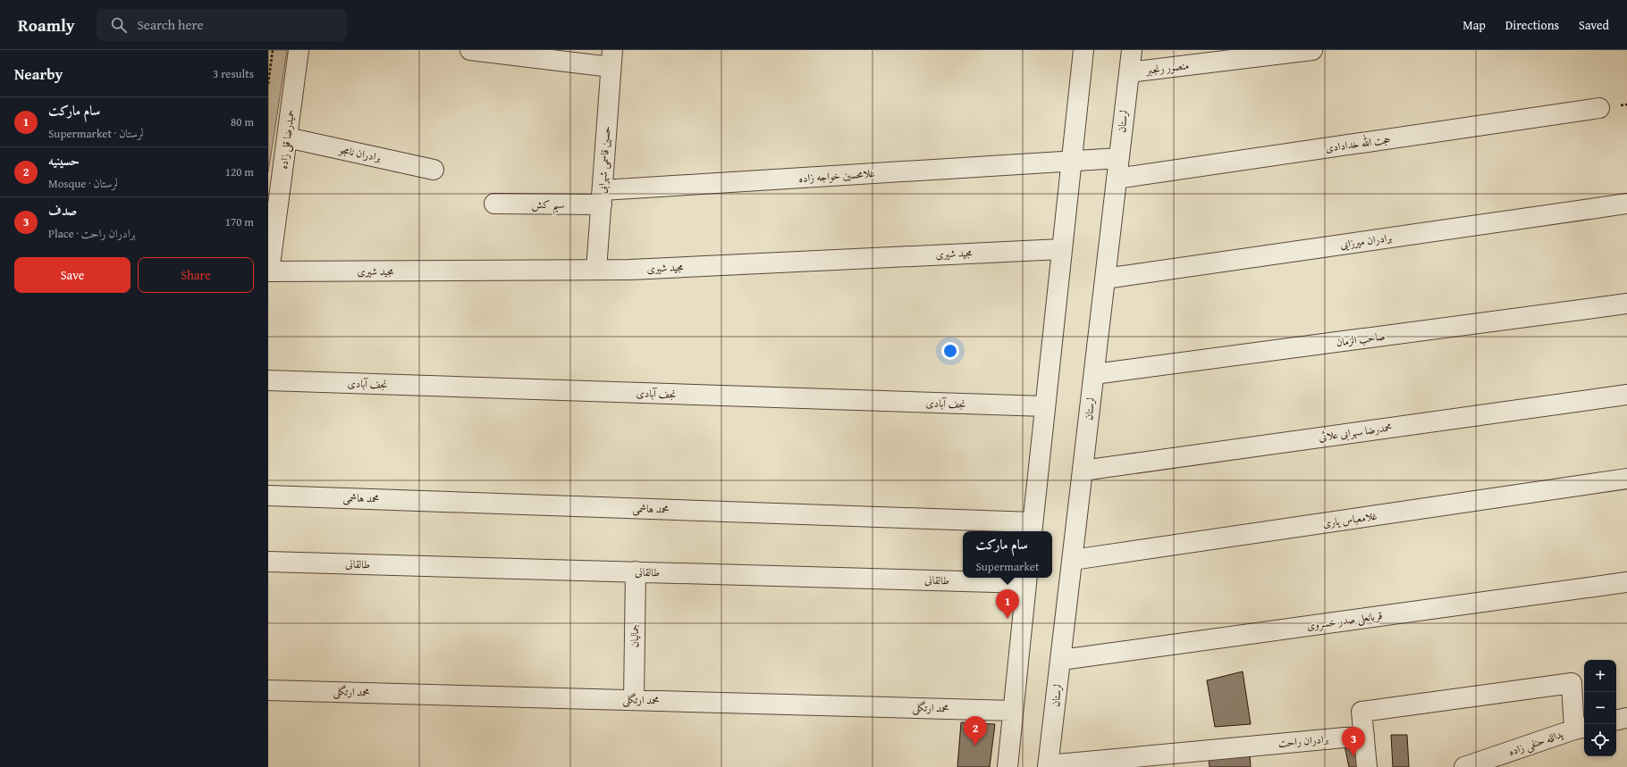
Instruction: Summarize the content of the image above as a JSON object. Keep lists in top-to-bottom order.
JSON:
{
  "streets": {
    "street": [
      "منصور رنجبر",
      "لرستان",
      "حمیدرضا قلی زاده",
      "حجت الله خدادادی",
      "برادران نامجو",
      "حسین قاسمی شهرابی",
      "غلامحسین خواجه زاده",
      "سیم کش",
      "برادران میرزایی",
      "مجید شیری",
      "صاحب الزمان",
      "نجف آبادی",
      "محمدرضا سهرابی علائی",
      "محمد هاشمی",
      "غلامعباس یاری",
      "طالقانی",
      "قربانعلی صدر خسروی",
      "جمالیان",
      "محمد ارتگلی",
      "برادران راحت",
      "یدالله حنفی زاده"
    ]
  },
  "crossings": [
    ["منصور رنجبر", "لرستان"],
    ["لرستان", "حجت الله خدادادی"],
    ["لرستان", "غلامحسین خواجه زاده"],
    ["لرستان", "برادران میرزایی"],
    ["لرستان", "صاحب الزمان"],
    ["لرستان", "محمدرضا سهرابی علائی"],
    ["لرستان", "غلامعباس یاری"],
    ["لرستان", "قربانعلی صدر خسروی"],
    ["لرستان", "برادران راحت"],
    ["حمیدرضا قلی زاده", "برادران نامجو"],
    ["حمیدرضا قلی زاده", "مجید شیری"],
    ["حسین قاسمی شهرابی", "غلامحسین خواجه زاده"],
    ["حسین قاسمی شهرابی", "سیم کش"],
    ["حسین قاسمی شهرابی", "مجید شیری"],
    ["غلامحسین خواجه زاده", "سیم کش"],
    ["طالقانی", "جمالیان"],
    ["جمالیان", "محمد ارتگلی"]
  ],
  "page": {
    "header": "Roamly",
    "search": "Search here",
    "nav": ["Map", "Directions", "Saved"],
    "heading": ["Nearby", "3 results"],
    "list": [
      {
        "mark": "1",
        "name": "سام مارکت",
        "note": "Supermarket · لرستان",
        "value": "80 m"
      },
      {
        "mark": "2",
        "name": "حسینیه",
        "note": "Mosque · لرستان",
        "value": "120 m"
      },
      {
        "mark": "3",
        "name": "صدف",
        "note": "Place · برادران راحت",
        "value": "170 m"
      }
    ],
    "buttons": ["Save", "Share"],
    "popup": ["سام مارکت", "Supermarket"],
    "pins": ["1", "2", "3"],
    "map_buttons": ["+", "−"]
  }
}
